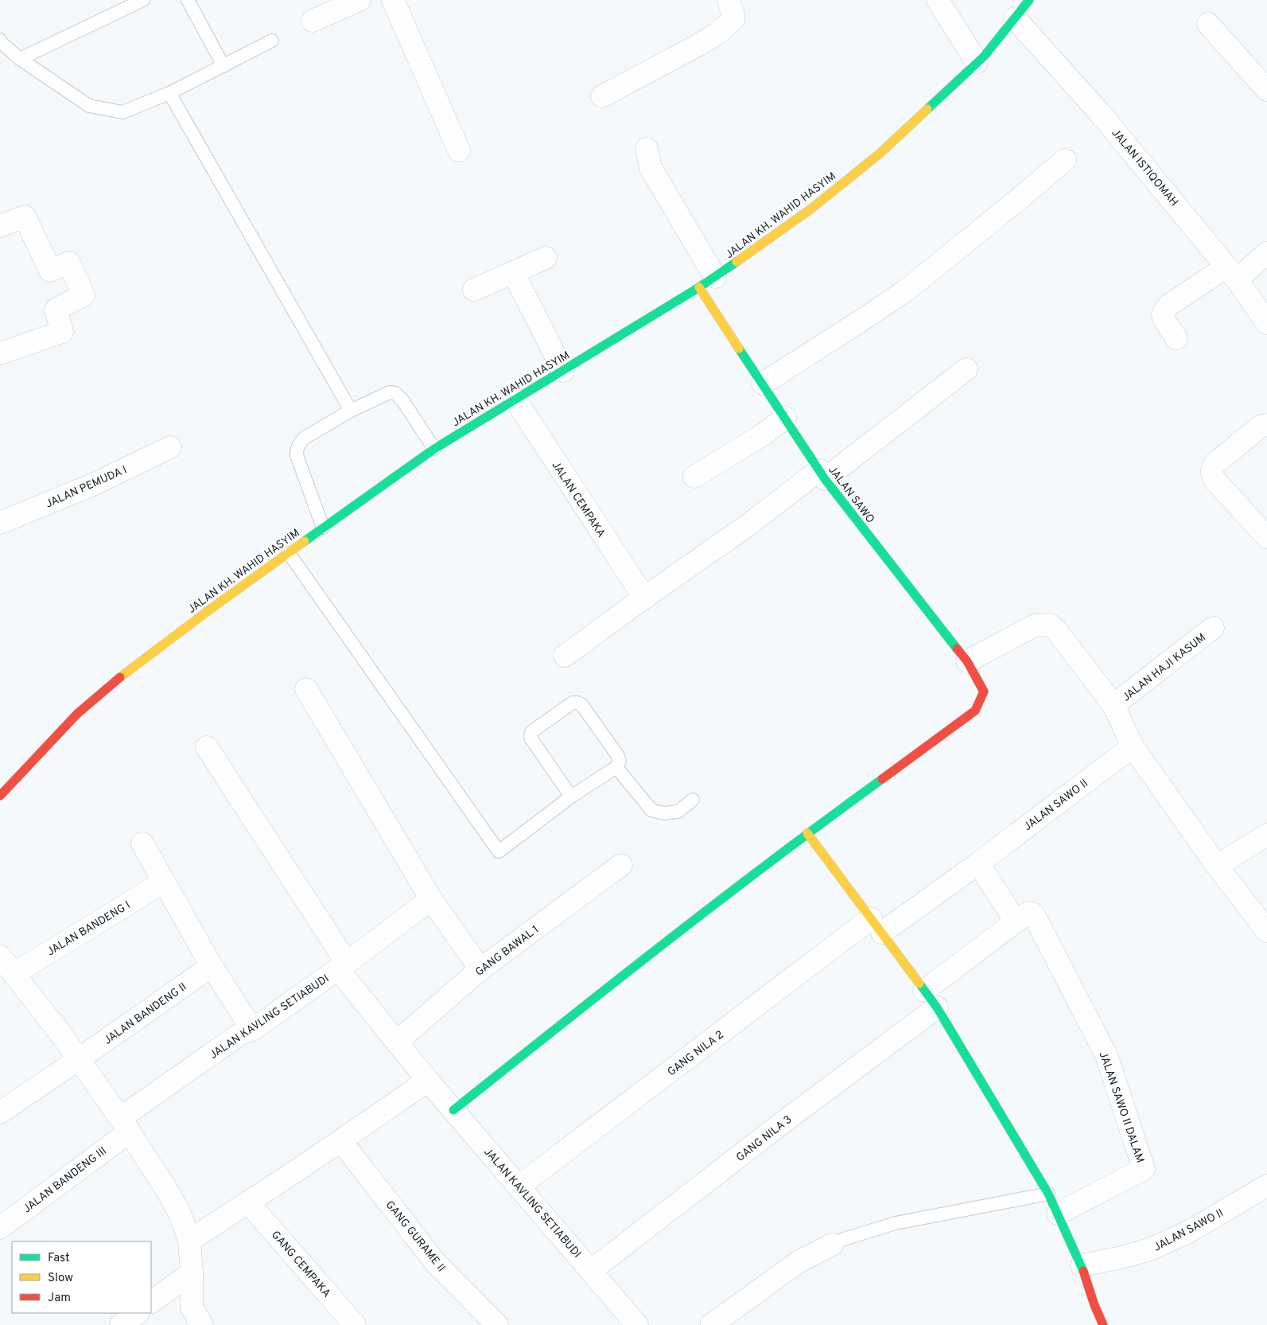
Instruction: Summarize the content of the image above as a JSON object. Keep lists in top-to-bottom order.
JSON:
{
  "streets": {
    "street": [
      "JALAN ISTIQOMAH",
      "JALAN KH. WAHID HASYIM",
      "JALAN PEMUDA I",
      "JALAN SAWO",
      "JALAN CEMPAKA",
      "JALAN HAJI KASUM",
      "JALAN SAWO II",
      "JALAN BANDENG I",
      "GANG BAWAL 1",
      "JALAN BANDENG II",
      "JALAN KAVLING SETIABUDI",
      "GANG NILA 2",
      "JALAN SAWO II DALAM",
      "GANG NILA 3",
      "JALAN BANDENG III",
      "GANG GURAME II",
      "GANG CEMPAKA"
    ]
  },
  "crossings": [
    ["JALAN ISTIQOMAH", "JALAN KH. WAHID HASYIM"],
    ["JALAN KH. WAHID HASYIM", "JALAN SAWO"],
    ["JALAN KH. WAHID HASYIM", "JALAN CEMPAKA"],
    ["JALAN SAWO II", "GANG NILA 2"],
    ["GANG BAWAL 1", "JALAN KAVLING SETIABUDI"],
    ["JALAN KAVLING SETIABUDI", "GANG NILA 2"],
    ["JALAN KAVLING SETIABUDI", "GANG NILA 3"],
    ["JALAN KAVLING SETIABUDI", "JALAN BANDENG III"],
    ["JALAN SAWO II DALAM", "GANG NILA 3"]
  ],
  "legend": ["Fast", "Slow", "Jam"]
}
